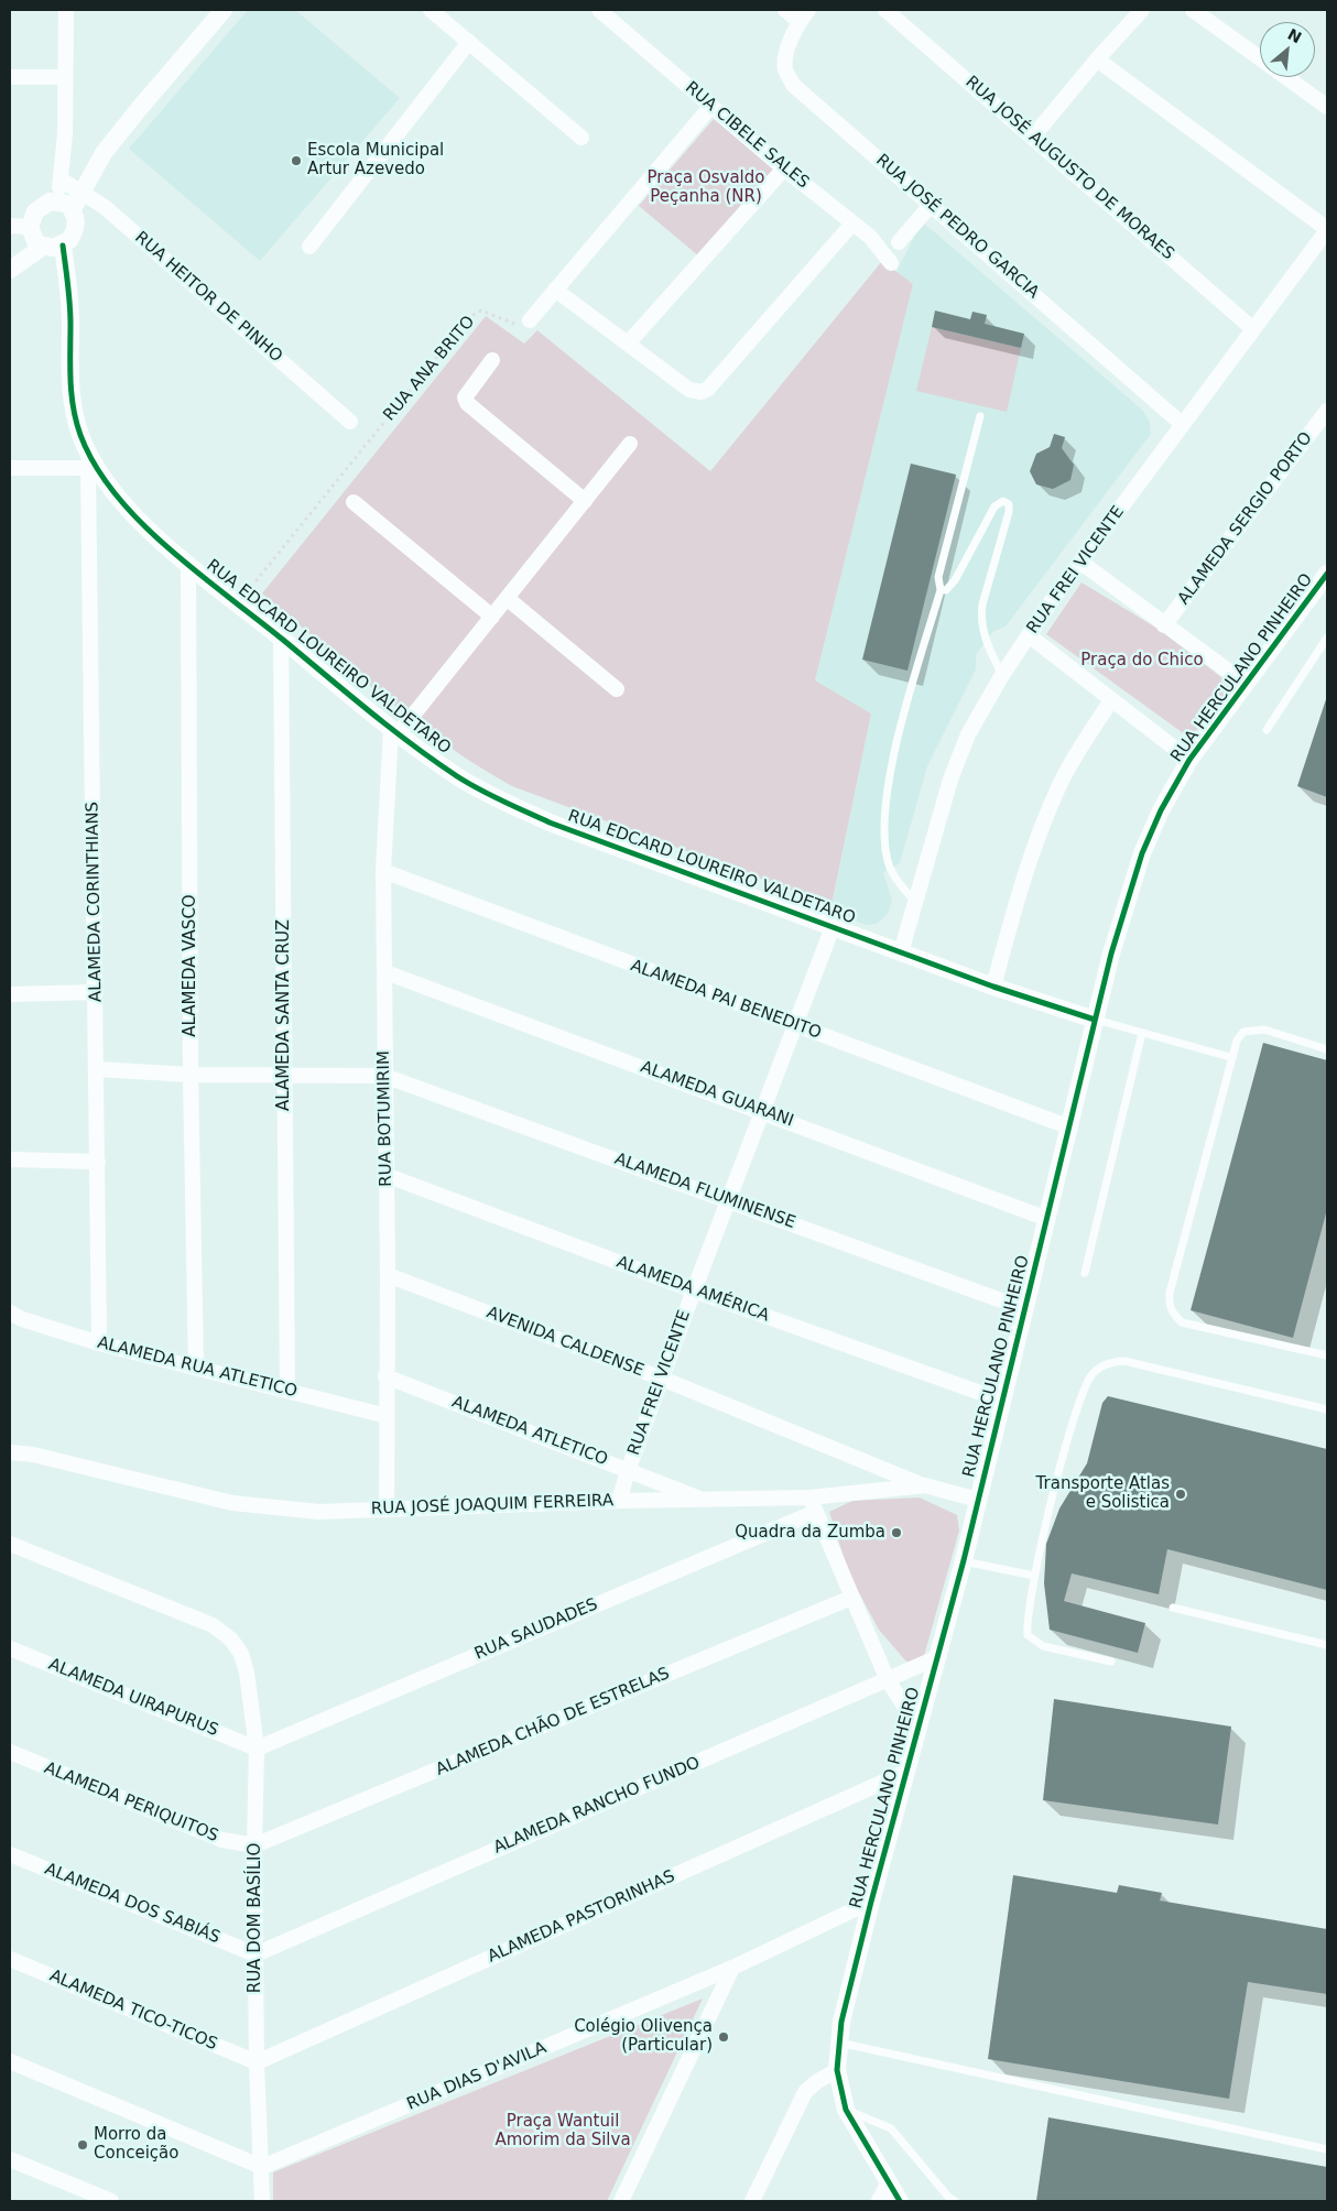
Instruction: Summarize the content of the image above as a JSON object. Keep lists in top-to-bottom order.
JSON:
{
  "streets": {
    "street": [
      "RUA CIBELE SALES",
      "RUA JOSÉ AUGUSTO DE MORAES",
      "RUA JOSÉ PEDRO GARCIA",
      "RUA HEITOR DE PINHO",
      "ALAMEDA SERGIO PORTO",
      "RUA FREI VICENTE",
      "RUA EDCARD LOUREIRO VALDETARO",
      "RUA HERCULANO PINHEIRO",
      "ALAMEDA CORINTHIANS",
      "ALAMEDA VASCO",
      "ALAMEDA PAI BENEDITO",
      "ALAMEDA SANTA CRUZ",
      "ALAMEDA GUARANI",
      "RUA BOTUMIRIM",
      "ALAMEDA FLUMINENSE",
      "ALAMEDA AMÉRICA",
      "AVENIDA CALDENSE",
      "ALAMEDA RUA ATLETICO",
      "ALAMEDA ATLETICO",
      "RUA JOSÉ JOAQUIM FERREIRA",
      "RUA SAUDADES",
      "ALAMEDA UIRAPURUS",
      "ALAMEDA CHÃO DE ESTRELAS",
      "ALAMEDA PERIQUITOS",
      "ALAMEDA RANCHO FUNDO",
      "ALAMEDA DOS SABIÁS",
      "ALAMEDA PASTORINHAS",
      "RUA DOM BASÍLIO",
      "ALAMEDA TICO-TICOS",
      "RUA DIAS D'AVILA"
    ],
    "path": ["RUA ANA BRITO"]
  },
  "crossings": [
    ["RUA JOSÉ AUGUSTO DE MORAES", "RUA FREI VICENTE"],
    ["RUA JOSÉ PEDRO GARCIA", "RUA FREI VICENTE"],
    ["RUA FREI VICENTE", "RUA EDCARD LOUREIRO VALDETARO"],
    ["RUA FREI VICENTE", "ALAMEDA PAI BENEDITO"],
    ["RUA FREI VICENTE", "ALAMEDA GUARANI"],
    ["RUA FREI VICENTE", "ALAMEDA FLUMINENSE"],
    ["RUA FREI VICENTE", "ALAMEDA AMÉRICA"],
    ["RUA FREI VICENTE", "AVENIDA CALDENSE"],
    ["RUA FREI VICENTE", "ALAMEDA ATLETICO"],
    ["RUA FREI VICENTE", "RUA JOSÉ JOAQUIM FERREIRA"],
    ["RUA EDCARD LOUREIRO VALDETARO", "RUA HERCULANO PINHEIRO"],
    ["RUA EDCARD LOUREIRO VALDETARO", "ALAMEDA CORINTHIANS"],
    ["RUA EDCARD LOUREIRO VALDETARO", "ALAMEDA VASCO"],
    ["RUA EDCARD LOUREIRO VALDETARO", "ALAMEDA SANTA CRUZ"],
    ["RUA EDCARD LOUREIRO VALDETARO", "RUA BOTUMIRIM"],
    ["RUA HERCULANO PINHEIRO", "ALAMEDA PAI BENEDITO"],
    ["RUA HERCULANO PINHEIRO", "ALAMEDA GUARANI"],
    ["RUA HERCULANO PINHEIRO", "ALAMEDA FLUMINENSE"],
    ["RUA HERCULANO PINHEIRO", "ALAMEDA AMÉRICA"],
    ["RUA HERCULANO PINHEIRO", "RUA JOSÉ JOAQUIM FERREIRA"],
    ["RUA HERCULANO PINHEIRO", "ALAMEDA RANCHO FUNDO"],
    ["RUA HERCULANO PINHEIRO", "ALAMEDA PASTORINHAS"],
    ["RUA HERCULANO PINHEIRO", "RUA DIAS D'AVILA"],
    ["ALAMEDA CORINTHIANS", "ALAMEDA FLUMINENSE"],
    ["ALAMEDA CORINTHIANS", "ALAMEDA RUA ATLETICO"],
    ["ALAMEDA VASCO", "ALAMEDA FLUMINENSE"],
    ["ALAMEDA VASCO", "ALAMEDA RUA ATLETICO"],
    ["ALAMEDA PAI BENEDITO", "RUA BOTUMIRIM"],
    ["ALAMEDA SANTA CRUZ", "ALAMEDA FLUMINENSE"],
    ["ALAMEDA SANTA CRUZ", "ALAMEDA RUA ATLETICO"],
    ["ALAMEDA GUARANI", "RUA BOTUMIRIM"],
    ["RUA BOTUMIRIM", "ALAMEDA FLUMINENSE"],
    ["RUA BOTUMIRIM", "ALAMEDA AMÉRICA"],
    ["RUA BOTUMIRIM", "AVENIDA CALDENSE"],
    ["RUA BOTUMIRIM", "ALAMEDA RUA ATLETICO"],
    ["RUA BOTUMIRIM", "ALAMEDA ATLETICO"],
    ["RUA BOTUMIRIM", "RUA JOSÉ JOAQUIM FERREIRA"],
    ["AVENIDA CALDENSE", "RUA JOSÉ JOAQUIM FERREIRA"],
    ["ALAMEDA ATLETICO", "RUA JOSÉ JOAQUIM FERREIRA"],
    ["RUA JOSÉ JOAQUIM FERREIRA", "RUA SAUDADES"],
    ["RUA SAUDADES", "ALAMEDA UIRAPURUS"],
    ["RUA SAUDADES", "RUA DOM BASÍLIO"],
    ["ALAMEDA UIRAPURUS", "RUA DOM BASÍLIO"],
    ["ALAMEDA CHÃO DE ESTRELAS", "ALAMEDA PERIQUITOS"],
    ["ALAMEDA CHÃO DE ESTRELAS", "RUA DOM BASÍLIO"],
    ["ALAMEDA PERIQUITOS", "RUA DOM BASÍLIO"],
    ["ALAMEDA RANCHO FUNDO", "ALAMEDA DOS SABIÁS"],
    ["ALAMEDA RANCHO FUNDO", "RUA DOM BASÍLIO"],
    ["ALAMEDA DOS SABIÁS", "RUA DOM BASÍLIO"],
    ["ALAMEDA PASTORINHAS", "RUA DOM BASÍLIO"],
    ["ALAMEDA PASTORINHAS", "ALAMEDA TICO-TICOS"],
    ["RUA DOM BASÍLIO", "ALAMEDA TICO-TICOS"],
    ["RUA DOM BASÍLIO", "RUA DIAS D'AVILA"]
  ],
  "parks": ["Praça Osvaldo Peçanha (NR)", "Praça do Chico", "Praça Wantuil Amorim da Silva"],
  "places": [
    "Escola Municipal Artur Azevedo",
    "Transporte Atlas e Solistica",
    "Quadra da Zumba",
    "Colégio Olivença (Particular)",
    "Morro da Conceição"
  ],
  "north": "top right"
}
